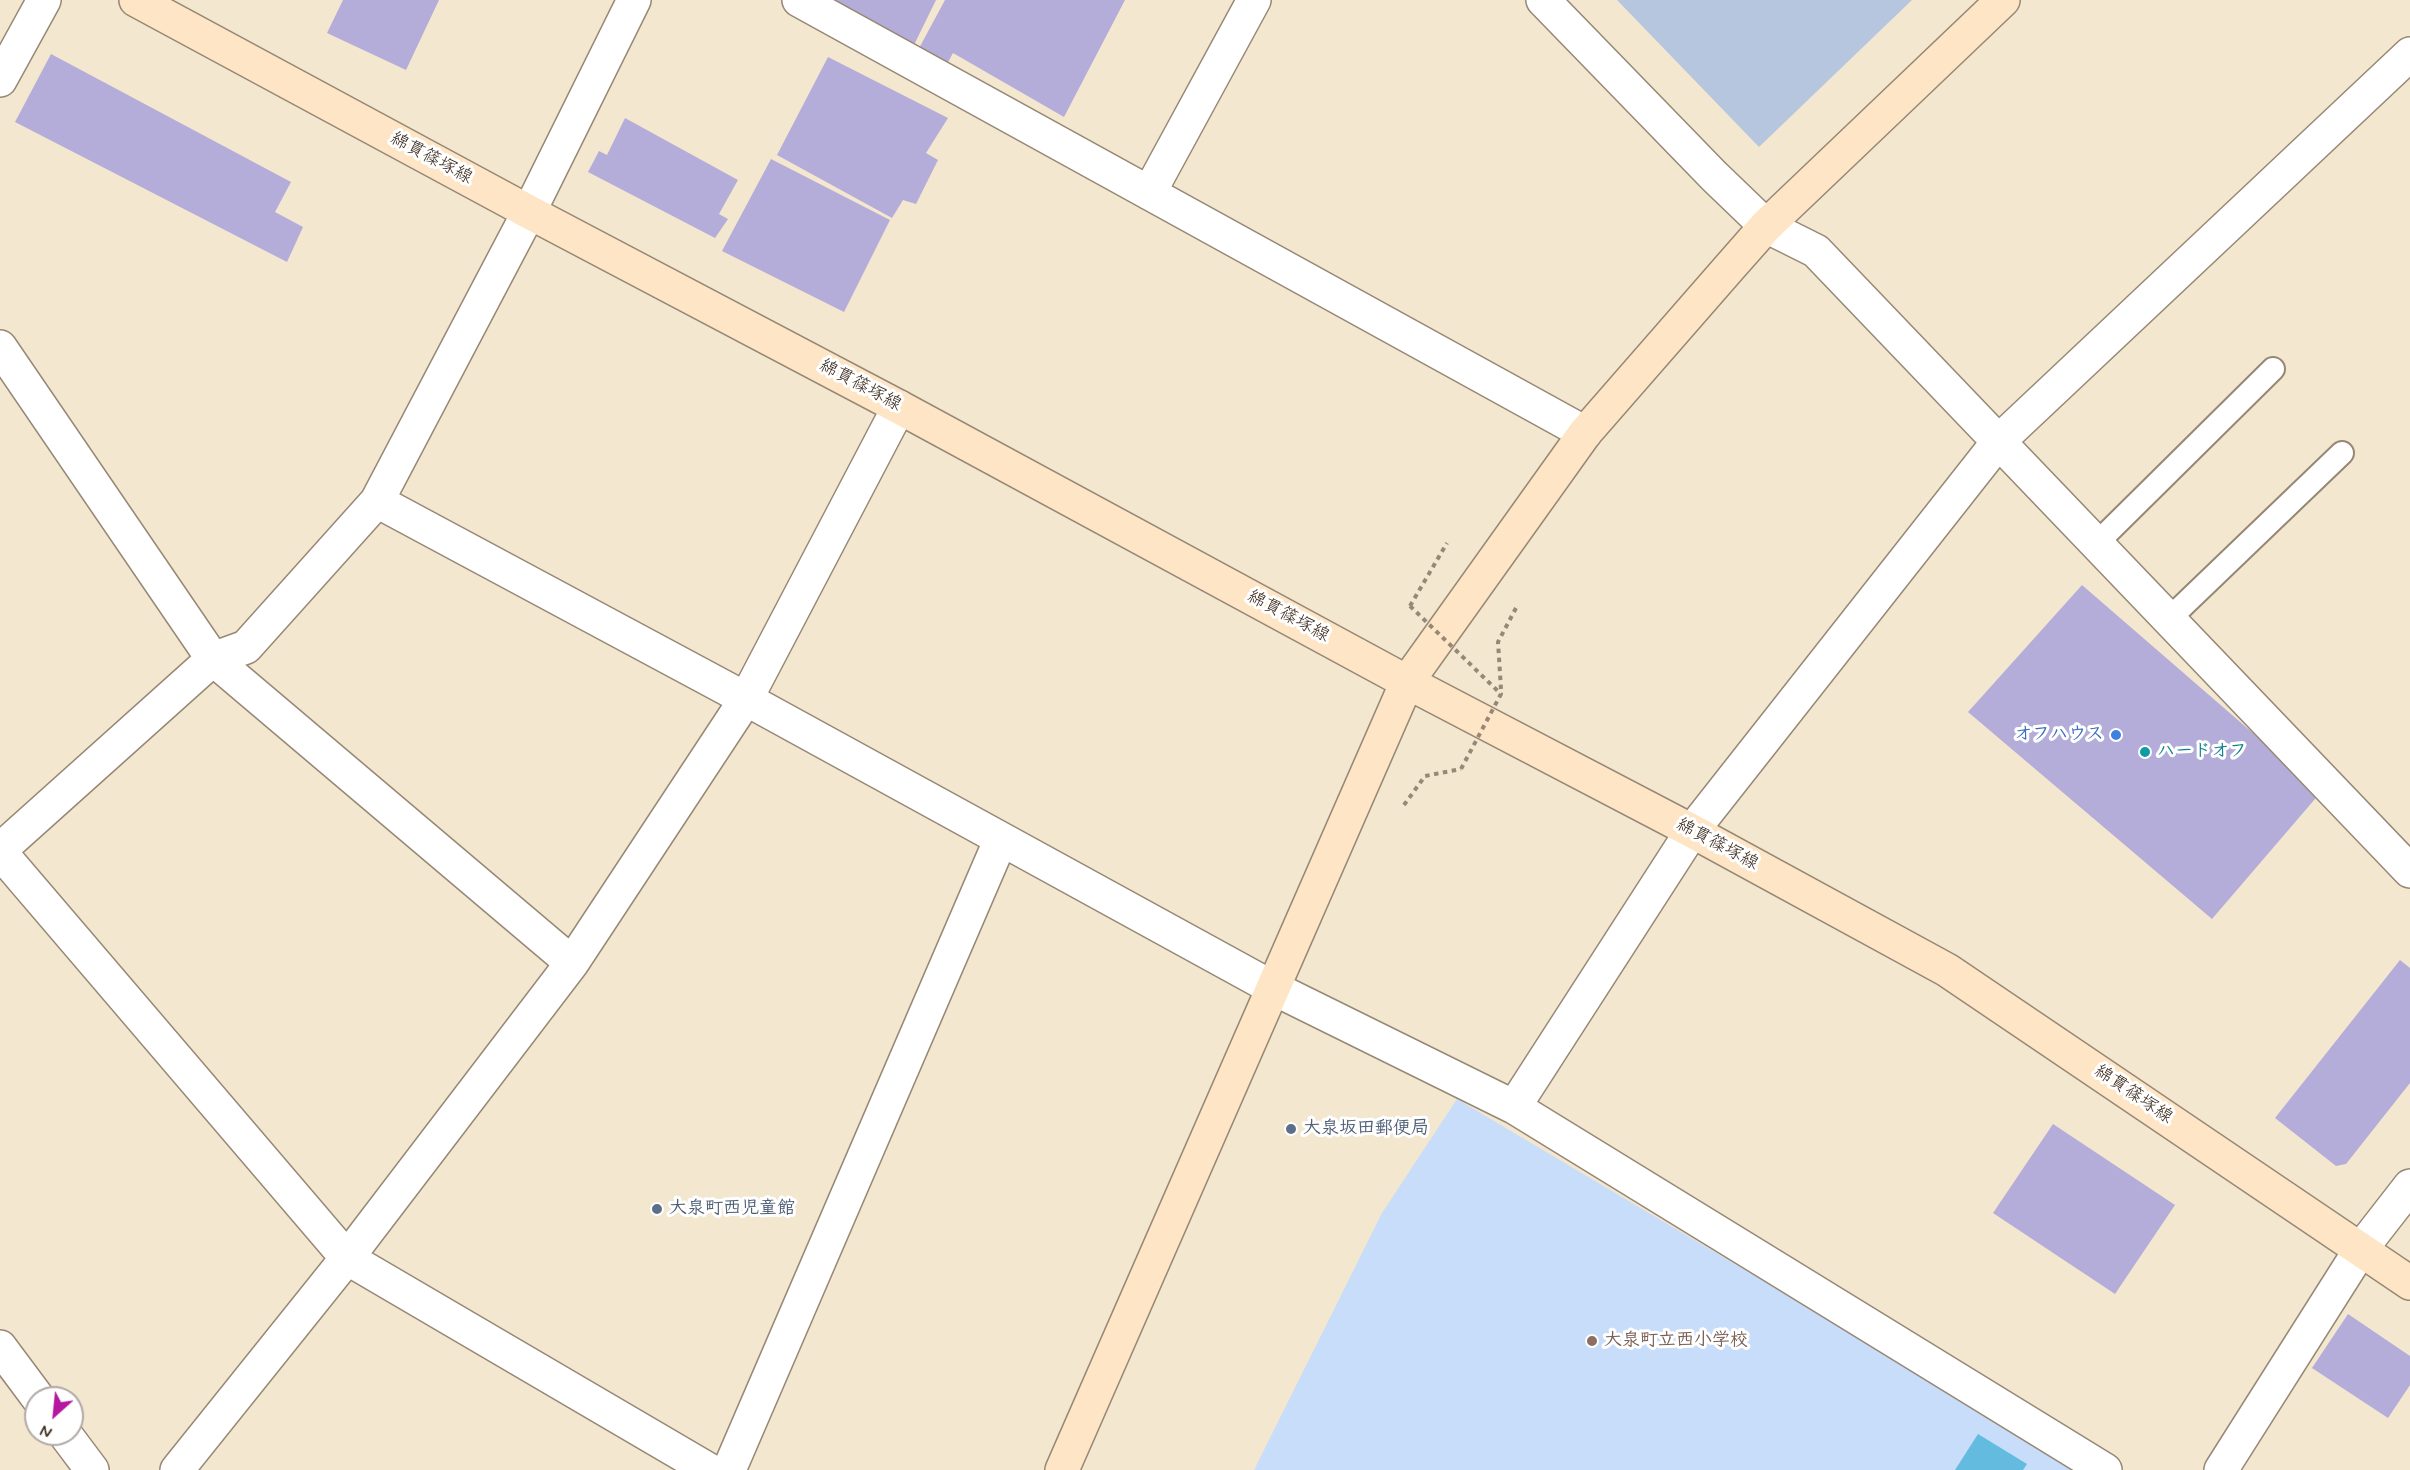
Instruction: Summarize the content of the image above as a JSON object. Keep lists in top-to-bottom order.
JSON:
{
  "streets": {
    "main road": ["綿貫篠塚線"]
  },
  "places": [
    "オフハウス",
    "ハードオフ",
    "大泉坂田郵便局",
    "大泉町西児童館",
    "大泉町立西小学校"
  ],
  "north": "bottom left"
}
